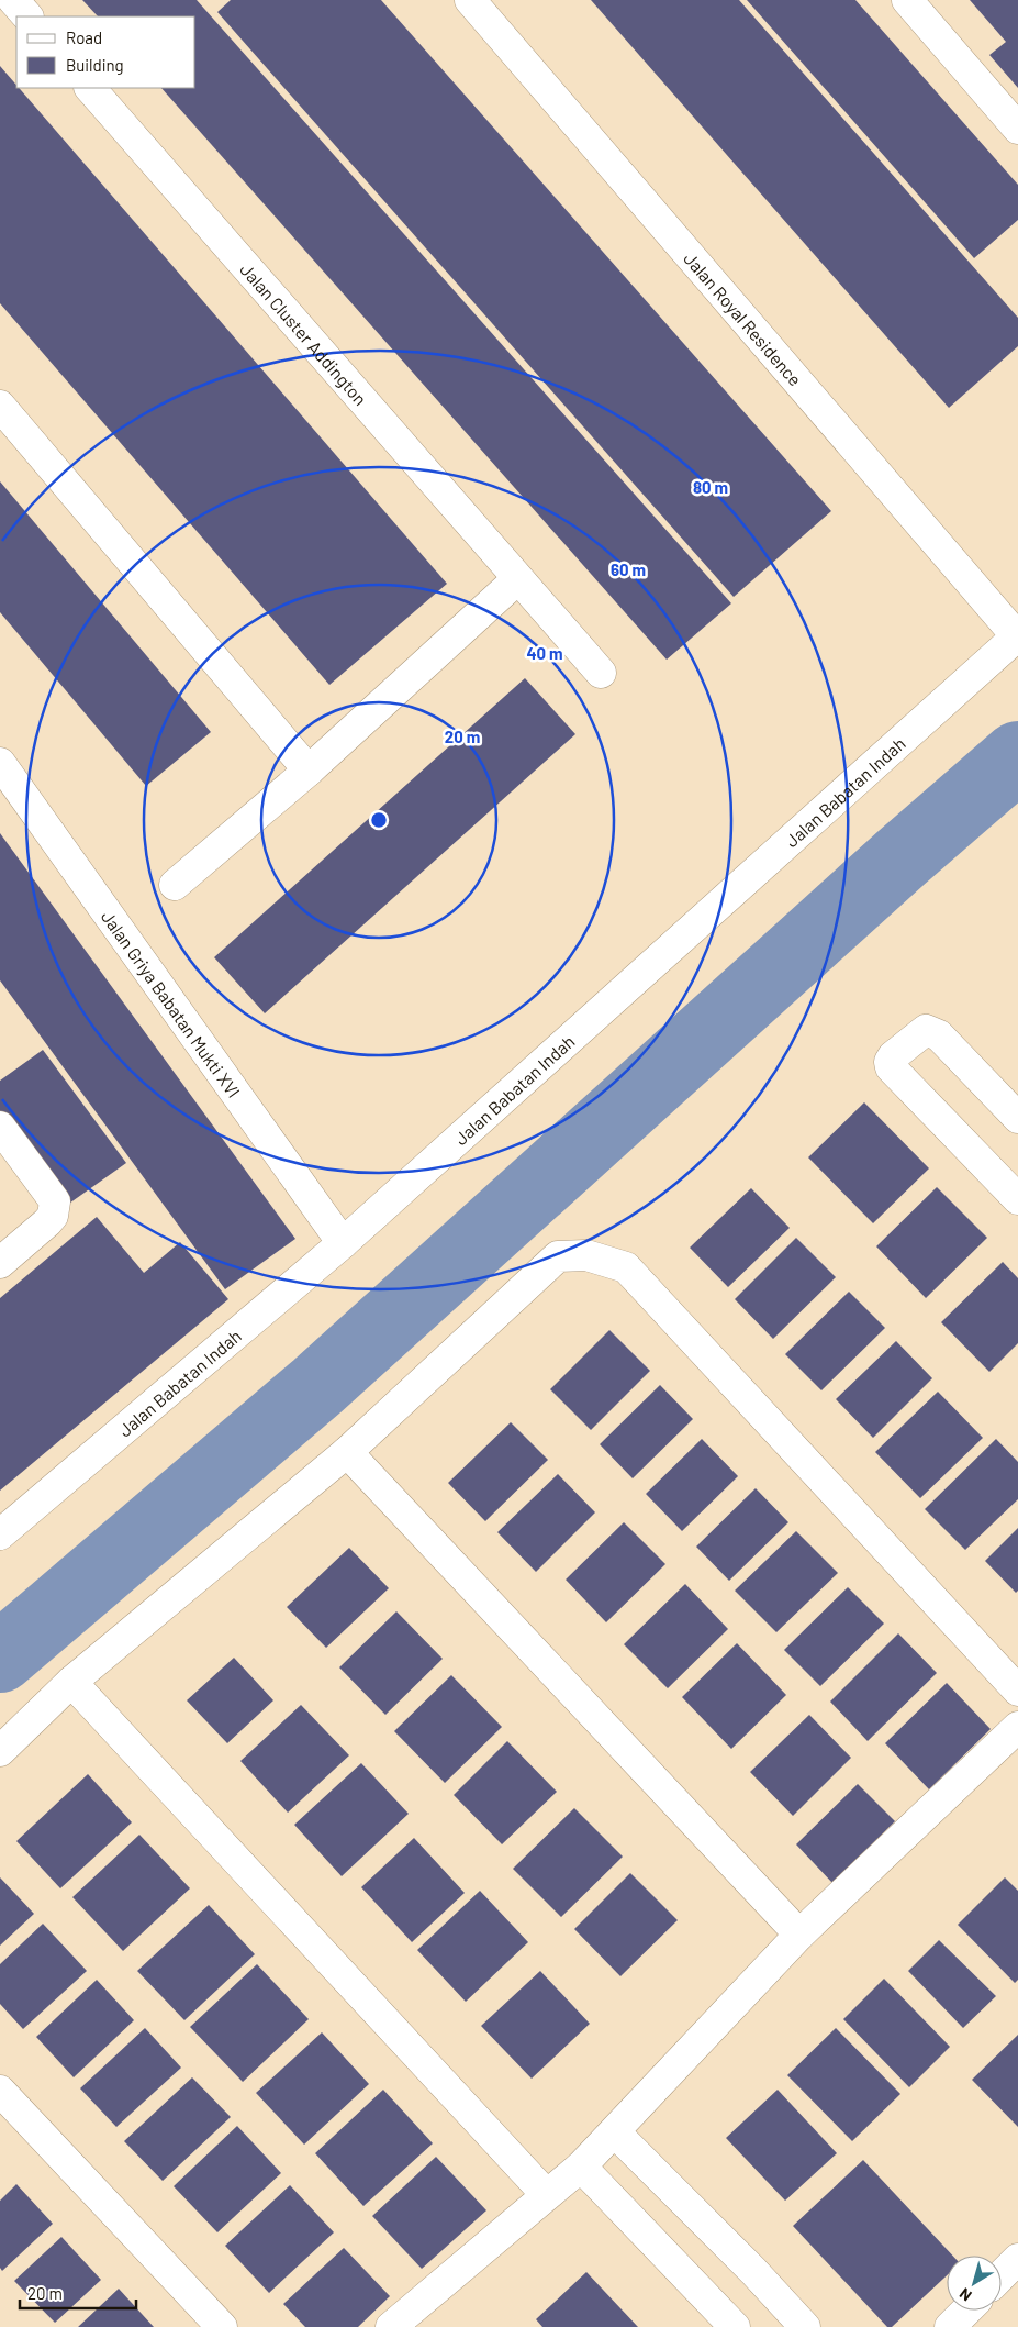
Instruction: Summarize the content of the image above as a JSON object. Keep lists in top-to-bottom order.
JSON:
{
  "streets": {
    "street": [
      "Jalan Royal Residence",
      "Jalan Cluster Addington",
      "Jalan Babatan Indah",
      "Jalan Griya Babatan Mukti XVI"
    ]
  },
  "crossings": [
    ["Jalan Royal Residence", "Jalan Babatan Indah"],
    ["Jalan Babatan Indah", "Jalan Griya Babatan Mukti XVI"]
  ],
  "legend": ["Road", "Building"],
  "scale_bar": "20 m",
  "north": "bottom left",
  "rings": [
    "80 m",
    "60 m",
    "40 m",
    "20 m"
  ]
}
